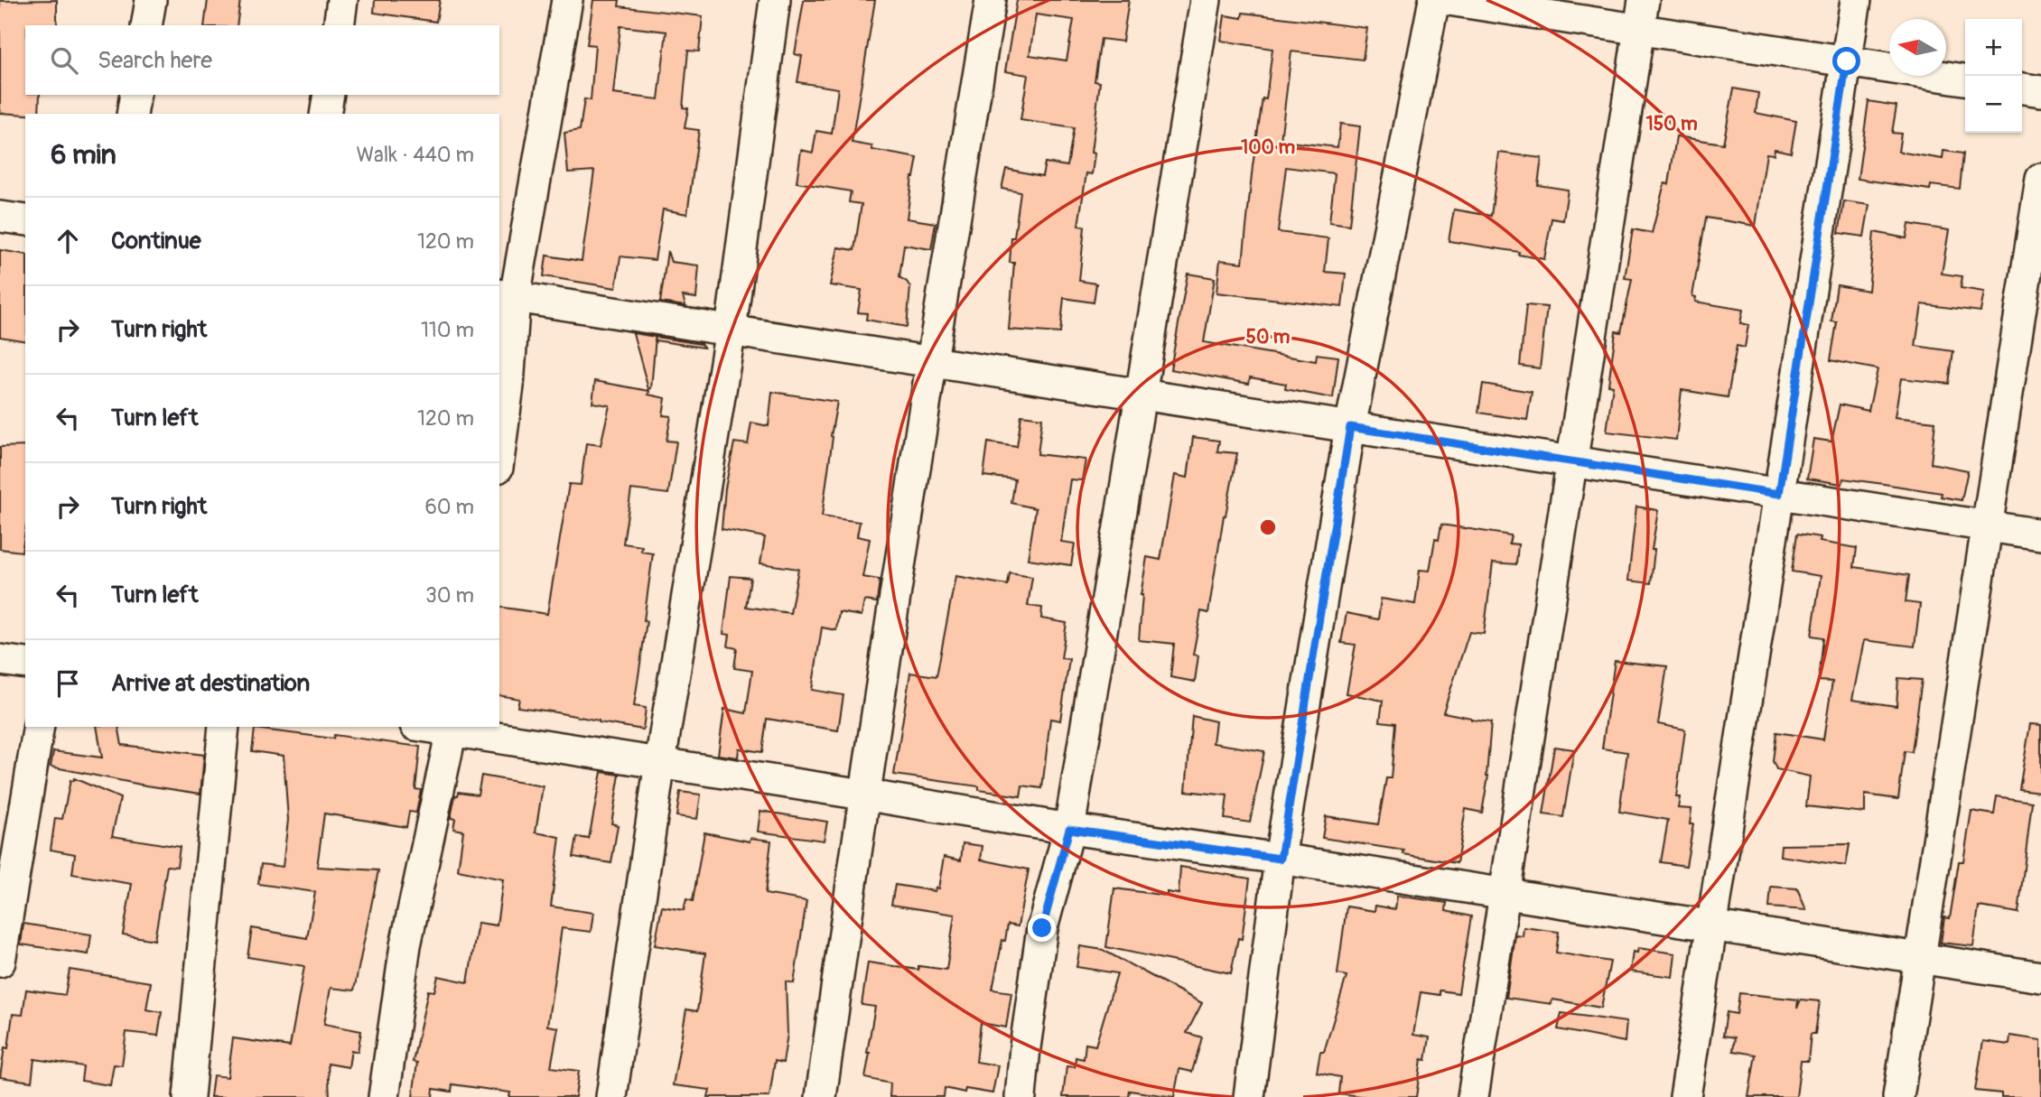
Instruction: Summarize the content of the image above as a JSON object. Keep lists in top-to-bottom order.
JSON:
{
  "north": "left",
  "page": {
    "map_buttons": ["+", "−"],
    "search": "Search here",
    "heading": ["6 min", "Walk · 440 m"],
    "list": [
      ["Continue", "120 m"],
      ["Turn right", "110 m"],
      ["Turn left", "120 m"],
      ["Turn right", "60 m"],
      ["Turn left", "30 m"],
      "Arrive at destination"
    ]
  },
  "rings": ["150 m", "100 m", "50 m"]
}
